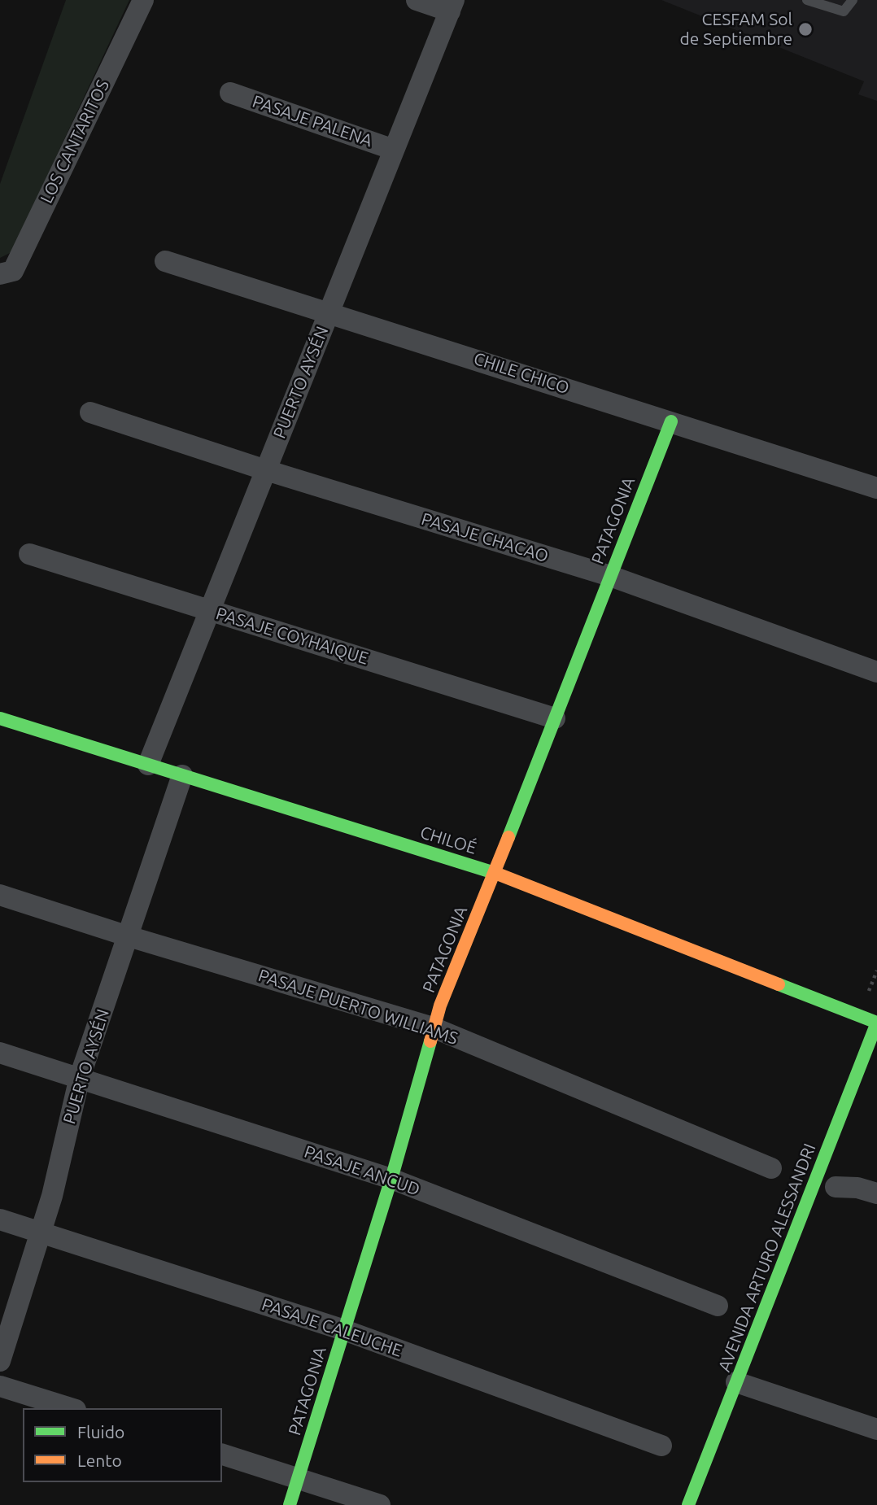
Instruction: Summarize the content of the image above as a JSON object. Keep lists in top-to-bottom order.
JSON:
{
  "streets": {
    "street": [
      "PASAJE PALENA",
      "LOS CANTARITOS",
      "CHILE CHICO",
      "PUERTO AYSÉN",
      "PATAGONIA",
      "PASAJE CHACAO",
      "PASAJE COYHAIQUE",
      "CHILOÉ",
      "PASAJE PUERTO WILLIAMS",
      "PASAJE ANCUD",
      "AVENIDA ARTURO ALESSANDRI",
      "PASAJE CALEUCHE"
    ]
  },
  "crossings": [
    ["PASAJE PALENA", "PUERTO AYSÉN"],
    ["CHILE CHICO", "PUERTO AYSÉN"],
    ["CHILE CHICO", "PATAGONIA"],
    ["PUERTO AYSÉN", "PASAJE CHACAO"],
    ["PUERTO AYSÉN", "PASAJE COYHAIQUE"],
    ["PUERTO AYSÉN", "CHILOÉ"],
    ["PUERTO AYSÉN", "PASAJE PUERTO WILLIAMS"],
    ["PUERTO AYSÉN", "PASAJE ANCUD"],
    ["PUERTO AYSÉN", "PASAJE CALEUCHE"],
    ["PATAGONIA", "PASAJE CHACAO"],
    ["PATAGONIA", "PASAJE COYHAIQUE"],
    ["PATAGONIA", "CHILOÉ"],
    ["PATAGONIA", "PASAJE PUERTO WILLIAMS"],
    ["PATAGONIA", "PASAJE ANCUD"],
    ["PATAGONIA", "PASAJE CALEUCHE"],
    ["CHILOÉ", "AVENIDA ARTURO ALESSANDRI"]
  ],
  "places": ["CESFAM Sol de Septiembre"],
  "legend": ["Fluido", "Lento"]
}
